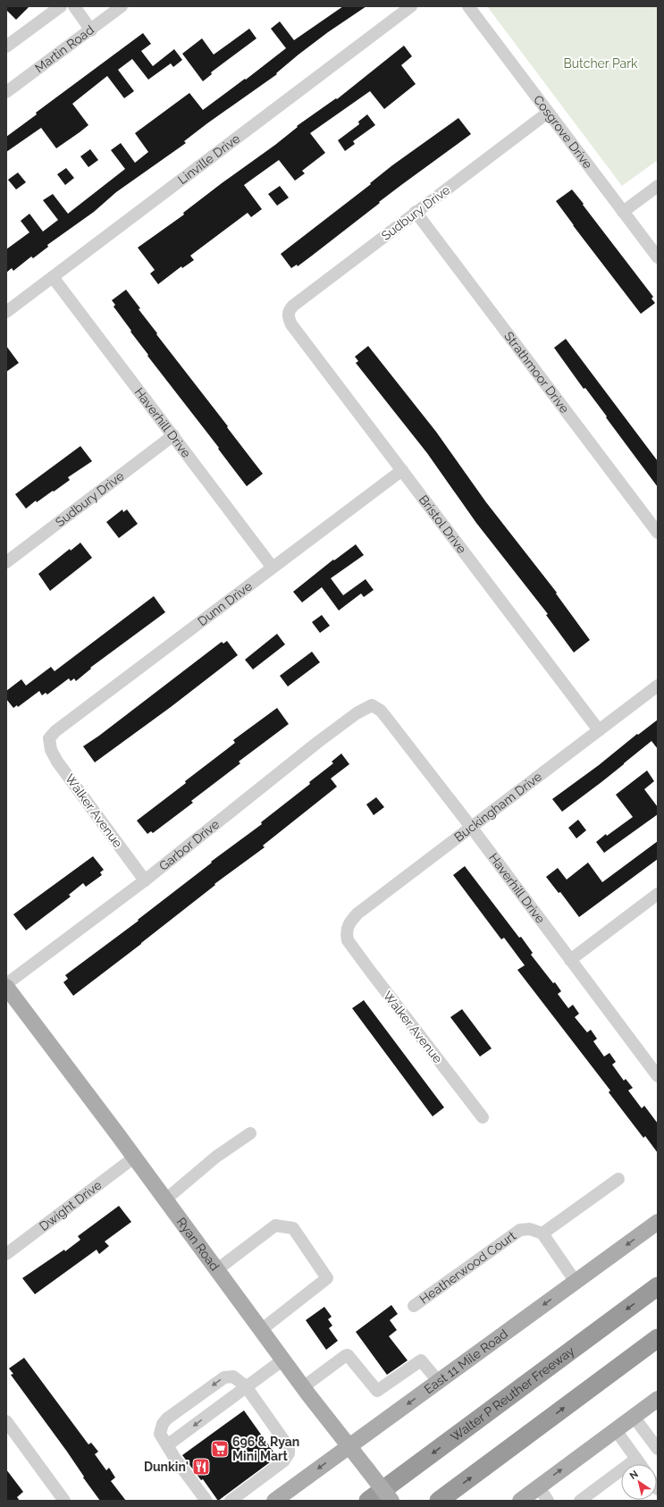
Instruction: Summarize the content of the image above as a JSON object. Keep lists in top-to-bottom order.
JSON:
{
  "streets": {
    "highway": ["Walter P Reuther Freeway"],
    "main road": ["Ryan Road", "East 11 Mile Road"],
    "street": [
      "Martin Road",
      "Cosgrove Drive",
      "Linville Drive",
      "Sudbury Drive",
      "Strathmoor Drive",
      "Haverhill Drive",
      "Bristol Drive",
      "Dunn Drive",
      "Buckingham Drive",
      "Walker Avenue",
      "Garbor Drive",
      "Dwight Drive",
      "Heatherwood Court"
    ]
  },
  "crossings": [
    ["Cosgrove Drive", "Sudbury Drive"],
    ["Linville Drive", "Haverhill Drive"],
    ["Sudbury Drive", "Strathmoor Drive"],
    ["Sudbury Drive", "Haverhill Drive"],
    ["Sudbury Drive", "Bristol Drive"],
    ["Haverhill Drive", "Dunn Drive"],
    ["Haverhill Drive", "Buckingham Drive"],
    ["Haverhill Drive", "Garbor Drive"],
    ["Bristol Drive", "Dunn Drive"],
    ["Bristol Drive", "Buckingham Drive"],
    ["Dunn Drive", "Walker Avenue"],
    ["Buckingham Drive", "Walker Avenue"],
    ["Walker Avenue", "Garbor Drive"],
    ["Dwight Drive", "Ryan Road"],
    ["Ryan Road", "East 11 Mile Road"]
  ],
  "parks": ["Butcher Park"],
  "places": {
    "supermarket": ["696 & Ryan Mini Mart"],
    "restaurant": ["Dunkin'"]
  },
  "north": "top left"
}
